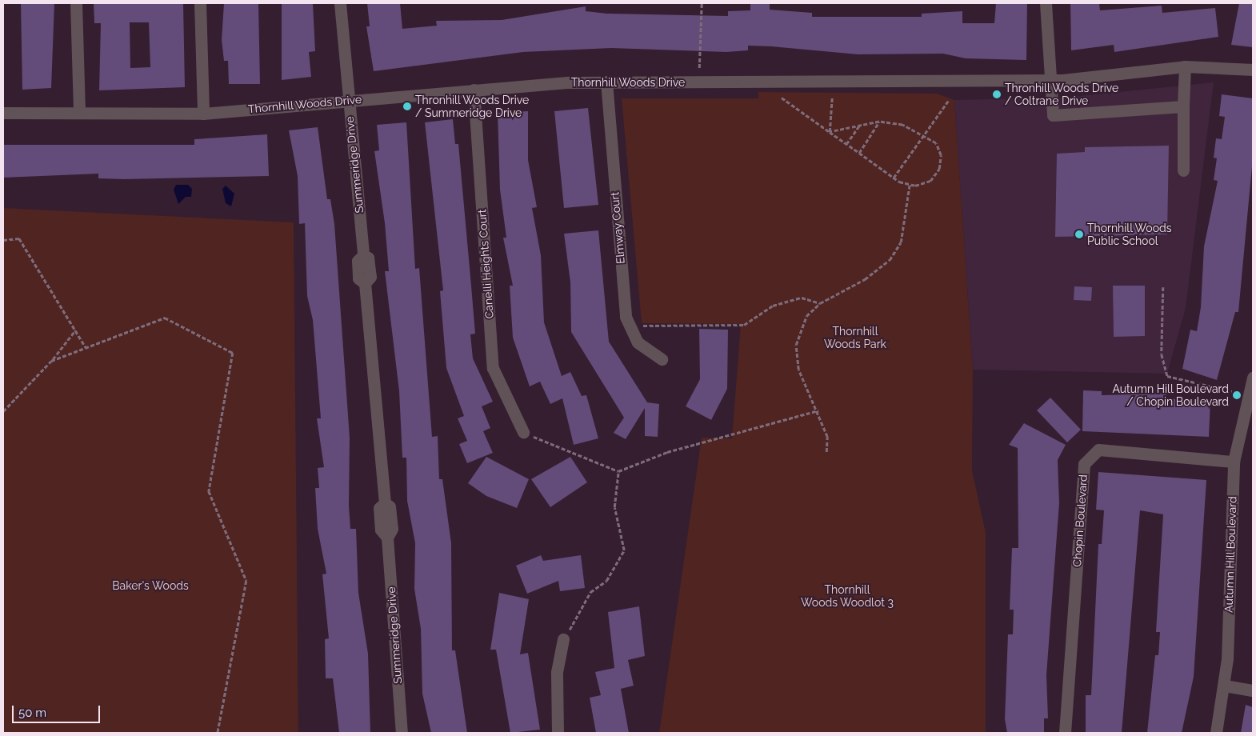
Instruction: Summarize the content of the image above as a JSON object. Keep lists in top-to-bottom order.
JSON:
{
  "streets": {
    "street": [
      "Thornhill Woods Drive",
      "Summeridge Drive",
      "Elmway Court",
      "Canelli Heights Court",
      "Chopin Boulevard",
      "Autumn Hill Boulevard"
    ]
  },
  "crossings": [
    ["Thornhill Woods Drive", "Summeridge Drive"],
    ["Thornhill Woods Drive", "Elmway Court"],
    ["Thornhill Woods Drive", "Canelli Heights Court"],
    ["Chopin Boulevard", "Autumn Hill Boulevard"]
  ],
  "parks": ["Thornhill Woods Park", "Baker's Woods", "Thornhill Woods Woodlot 3"],
  "places": [
    "Thronhill Woods Drive / Coltrane Drive",
    "Thronhill Woods Drive / Summeridge Drive",
    "Thornhill Woods Public School",
    "Autumn Hill Boulevard / Chopin Boulevard"
  ],
  "scale_bar": "50 m"
}
